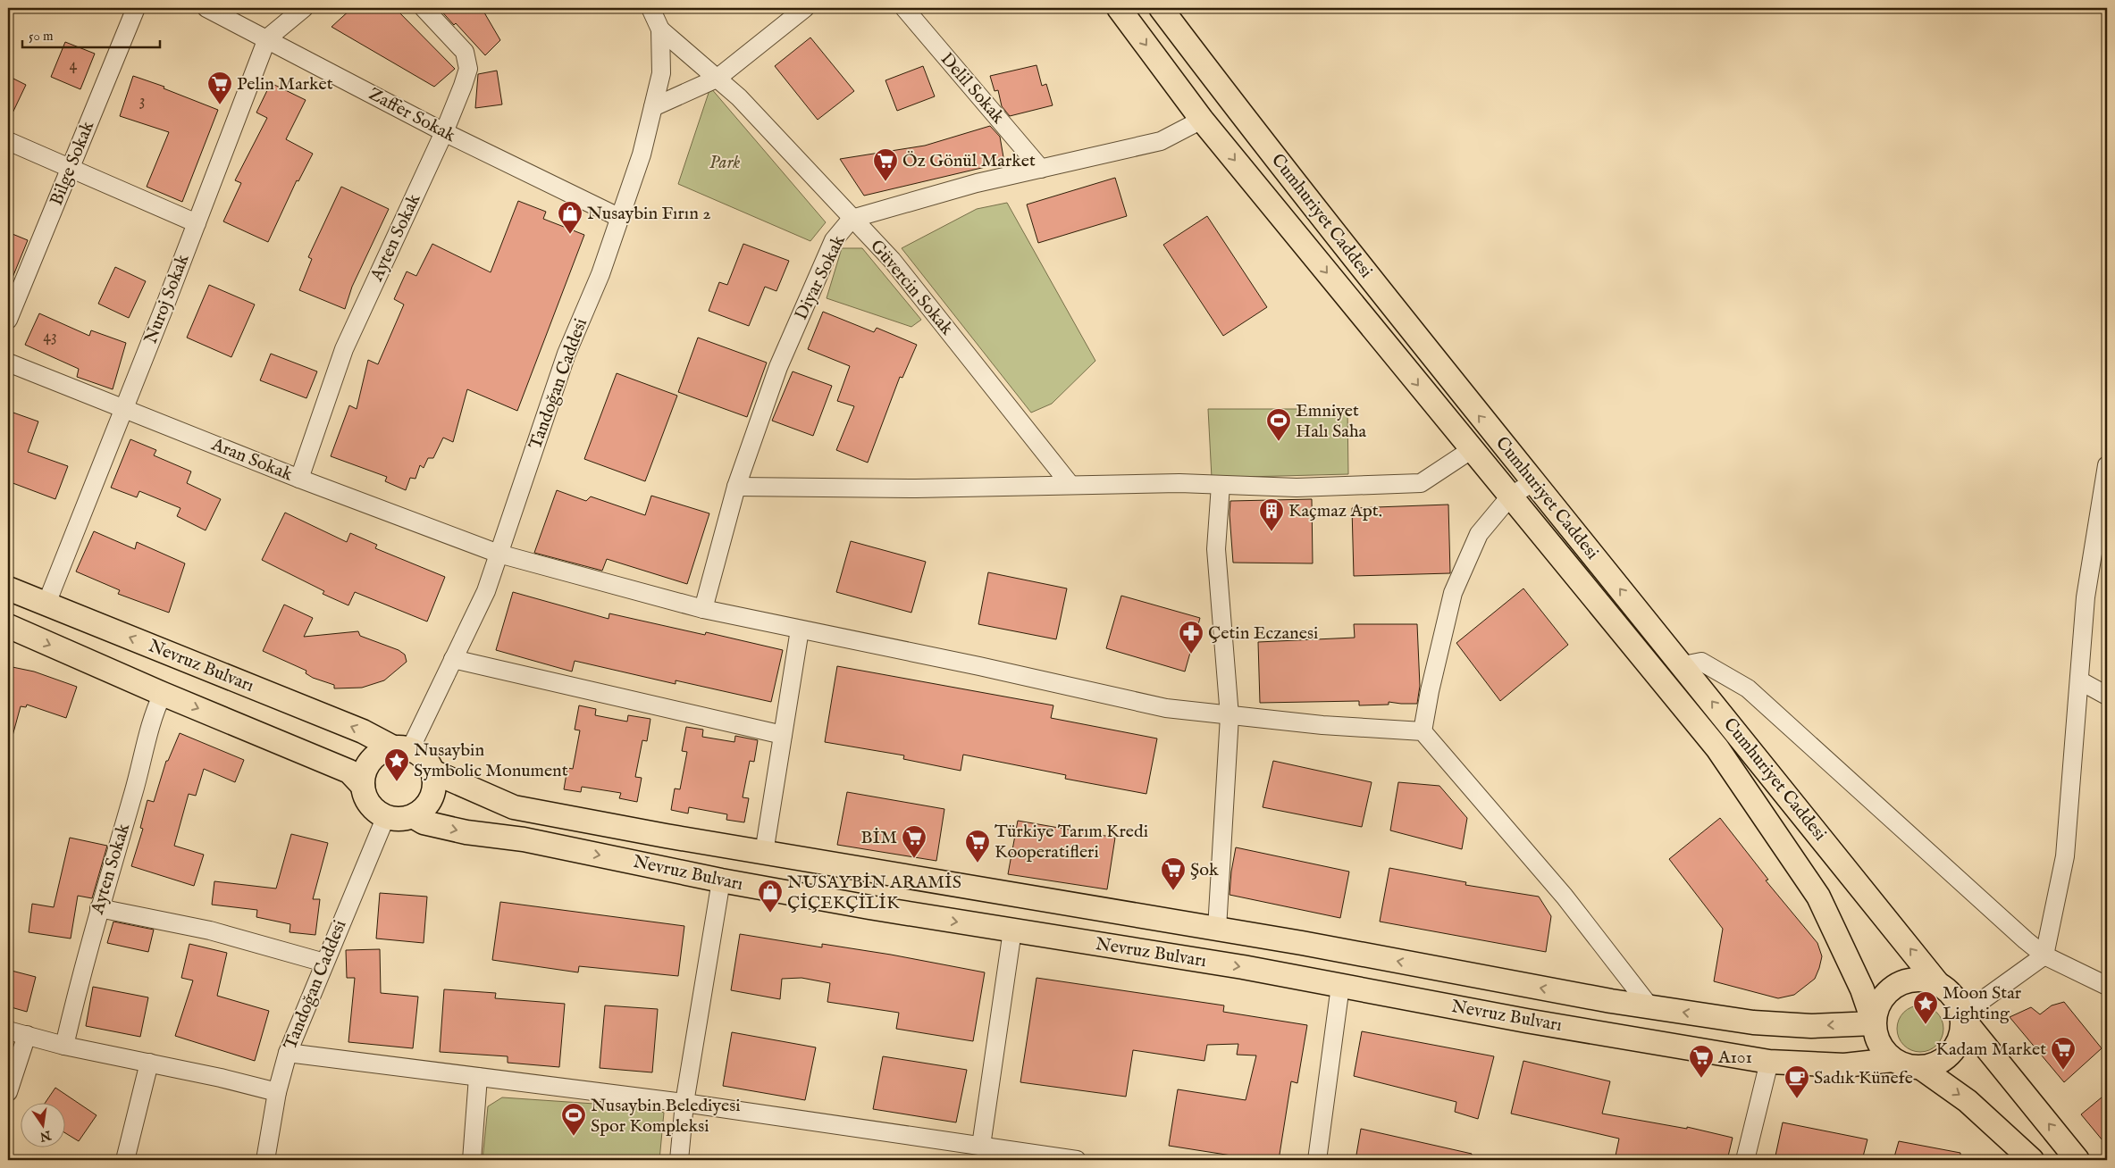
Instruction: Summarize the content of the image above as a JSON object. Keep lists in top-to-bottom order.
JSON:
{
  "streets": {
    "main road": ["Cumhuriyet Caddesi", "Nevruz Bulvarı"],
    "street": [
      "Delil Sokak",
      "Zaffer Sokak",
      "Bilge Sokak",
      "Ayten Sokak",
      "Diyar Sokak",
      "Güvercin Sokak",
      "Nuroj Sokak",
      "Tandoğan Caddesi",
      "Aran Sokak"
    ]
  },
  "crossings": [
    ["Delil Sokak", "Diyar Sokak"],
    ["Zaffer Sokak", "Ayten Sokak"],
    ["Zaffer Sokak", "Nuroj Sokak"],
    ["Zaffer Sokak", "Tandoğan Caddesi"],
    ["Cumhuriyet Caddesi", "Nevruz Bulvarı"],
    ["Ayten Sokak", "Aran Sokak"],
    ["Diyar Sokak", "Güvercin Sokak"],
    ["Diyar Sokak", "Aran Sokak"],
    ["Güvercin Sokak", "Tandoğan Caddesi"],
    ["Nuroj Sokak", "Aran Sokak"],
    ["Nuroj Sokak", "Nevruz Bulvarı"],
    ["Tandoğan Caddesi", "Aran Sokak"],
    ["Tandoğan Caddesi", "Nevruz Bulvarı"]
  ],
  "parks": ["Park"],
  "places": {
    "supermarket": [
      "Pelin Market",
      "Öz Gönül Market",
      "BİM",
      "Türkiye Tarım Kredi Kooperatifleri",
      "Şok",
      "Kadam Market",
      "A101"
    ],
    "shop": ["Nusaybin Fırın 2", "NUSAYBİN ARAMİS ÇİÇEKÇİLİK"],
    "sports": ["Emniyet Halı Saha", "Nusaybin Belediyesi Spor Kompleksi"],
    "building": ["Kaçmaz Apt."],
    "pharmacy": ["Çetin Eczanesi"],
    "place": ["Nusaybin Symbolic Monument", "Moon Star Lighting"],
    "cafe": ["Sadık Künefe"]
  },
  "house_numbers": ["4", "3", "43"],
  "scale_bar": "50 m",
  "north": "bottom"
}
